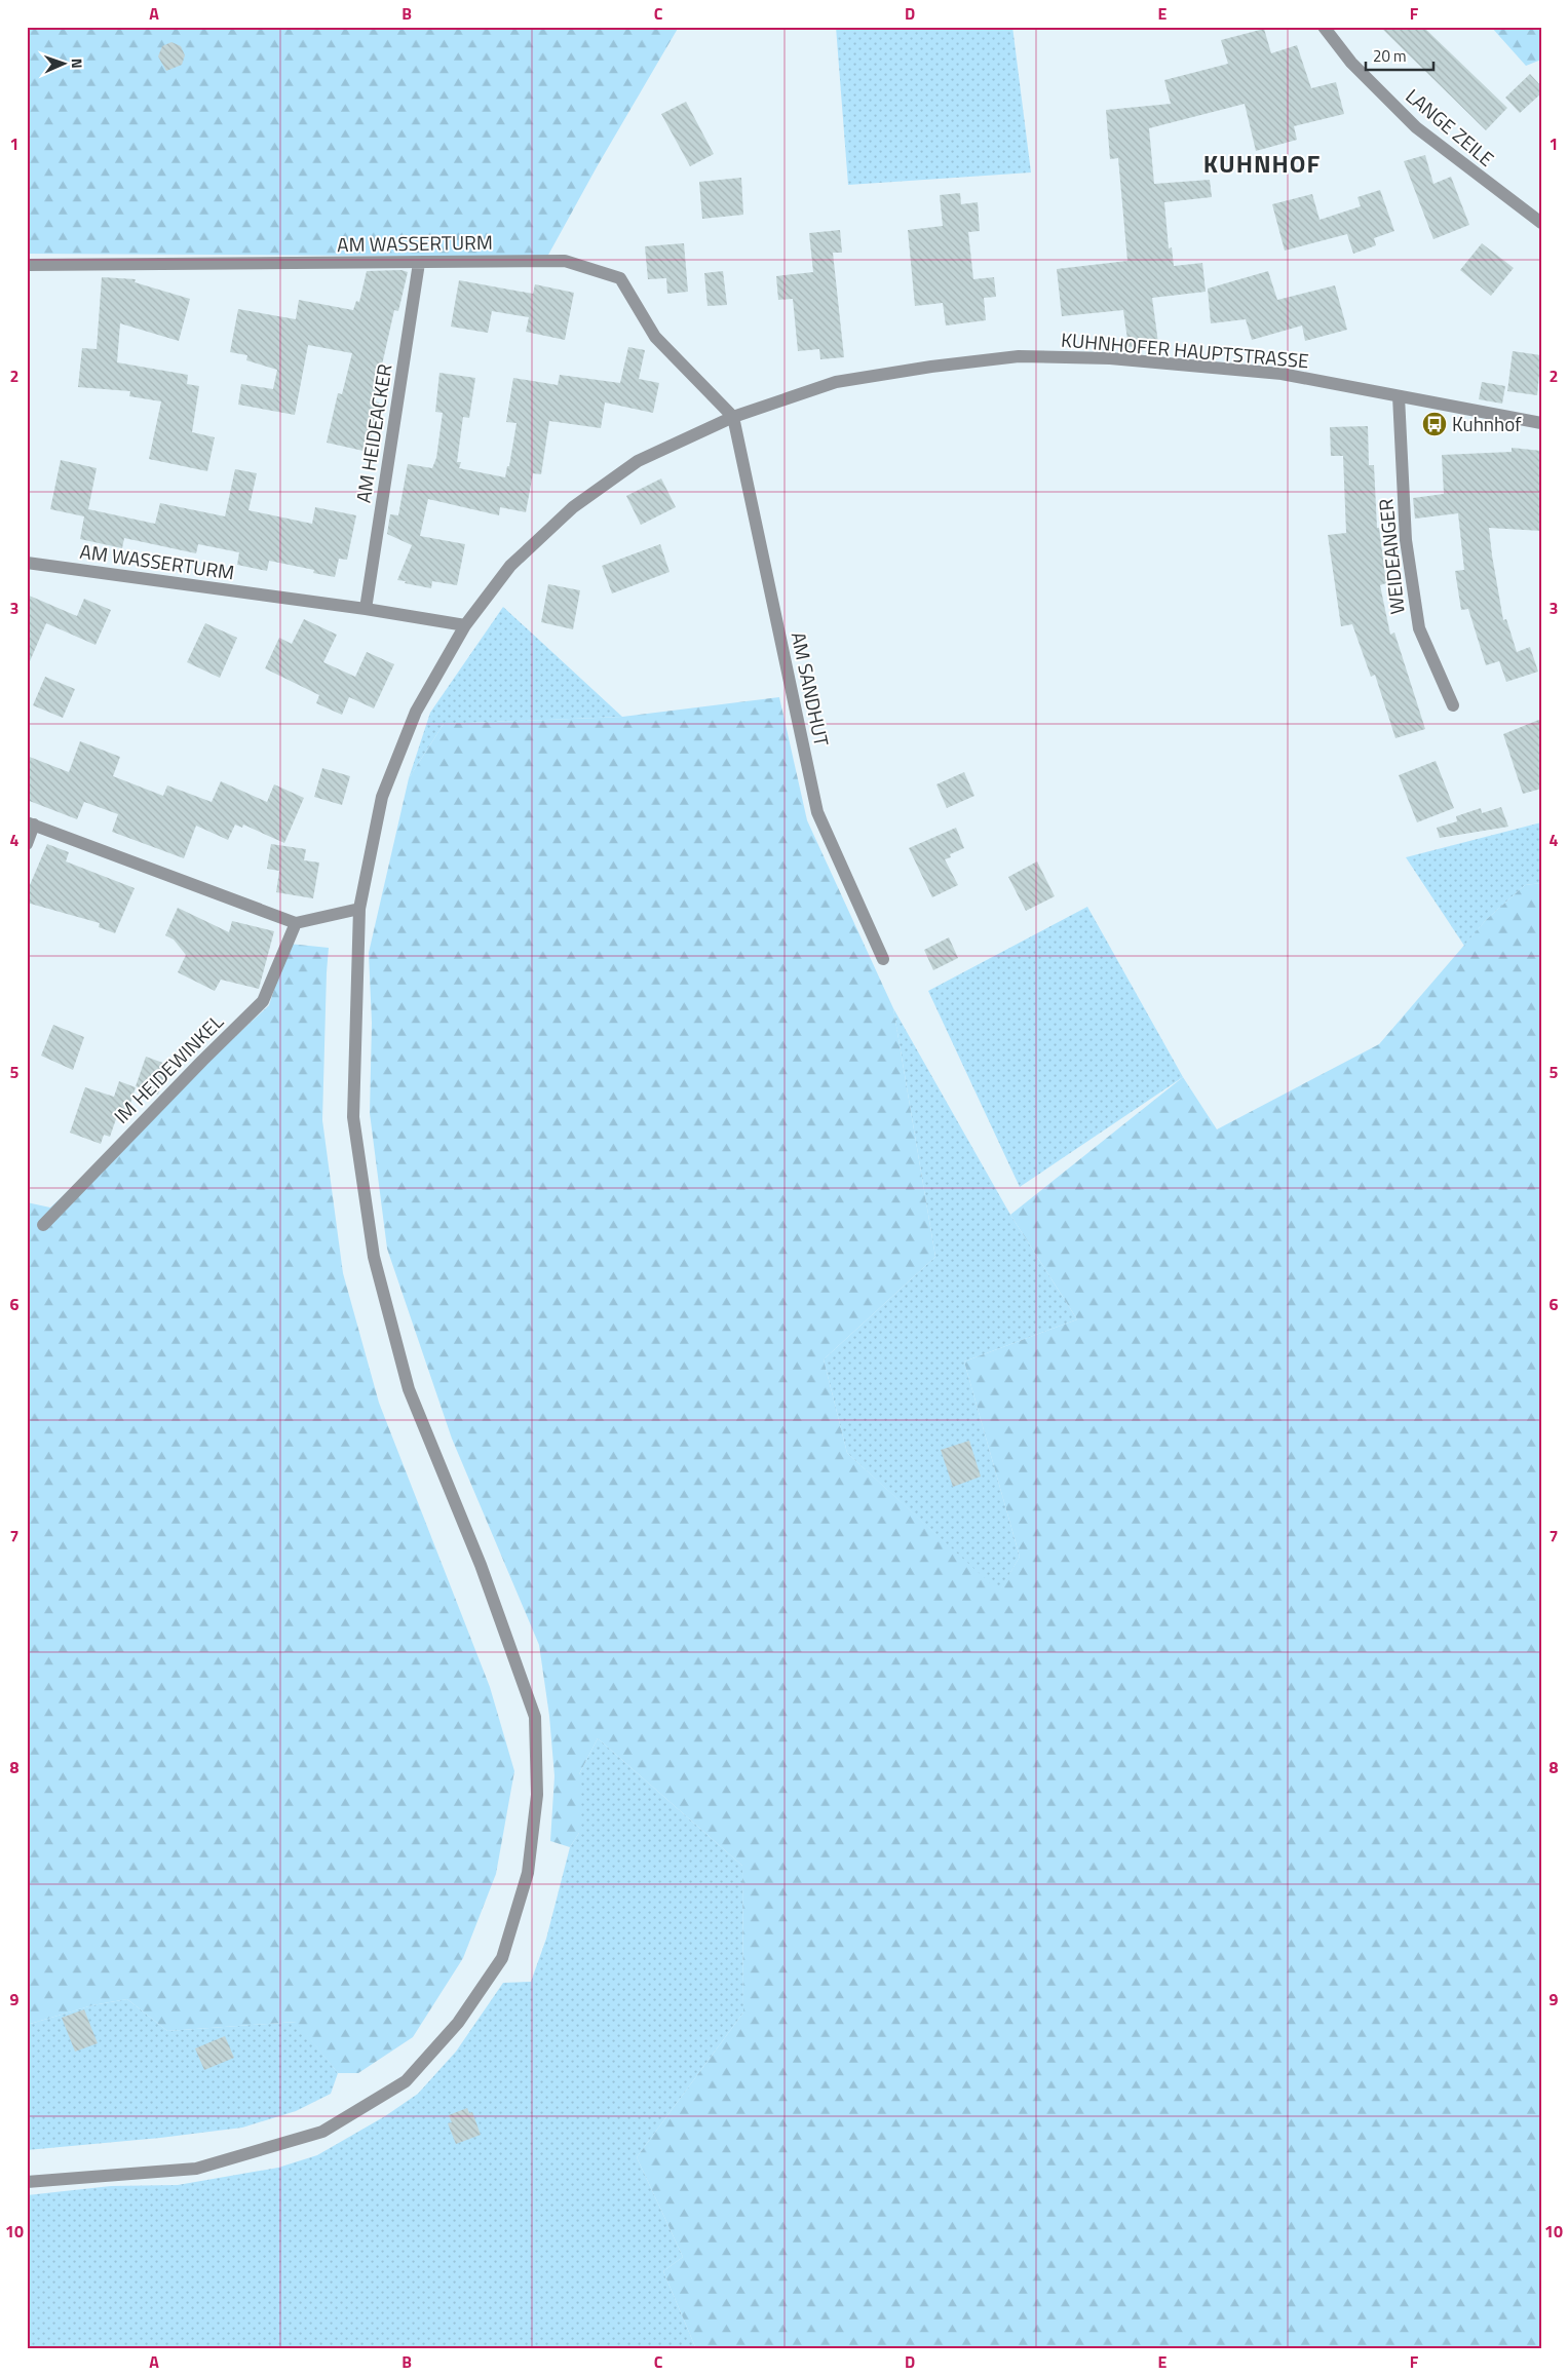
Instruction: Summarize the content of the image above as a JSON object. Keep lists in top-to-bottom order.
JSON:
{
  "streets": {
    "street": [
      "LANGE ZEILE",
      "AM WASSERTURM",
      "KUHNHOFER HAUPTSTRASSE",
      "AM HEIDEACKER",
      "WEIDEANGER",
      "AM SANDHUT",
      "IM HEIDEWINKEL"
    ]
  },
  "crossings": [
    ["AM WASSERTURM", "KUHNHOFER HAUPTSTRASSE"],
    ["AM WASSERTURM", "AM HEIDEACKER"],
    ["AM WASSERTURM", "AM SANDHUT"],
    ["KUHNHOFER HAUPTSTRASSE", "WEIDEANGER"],
    ["KUHNHOFER HAUPTSTRASSE", "AM SANDHUT"]
  ],
  "districts": ["KUHNHOF"],
  "places": {
    "bus stop": ["Kuhnhof"]
  },
  "scale_bar": "20 m",
  "north": "right",
  "grid": {
    "columns": [
      "A",
      "B",
      "C",
      "D",
      "E",
      "F"
    ],
    "rows": [
      "1",
      "2",
      "3",
      "4",
      "5",
      "6",
      "7",
      "8",
      "9",
      "10"
    ]
  }
}
